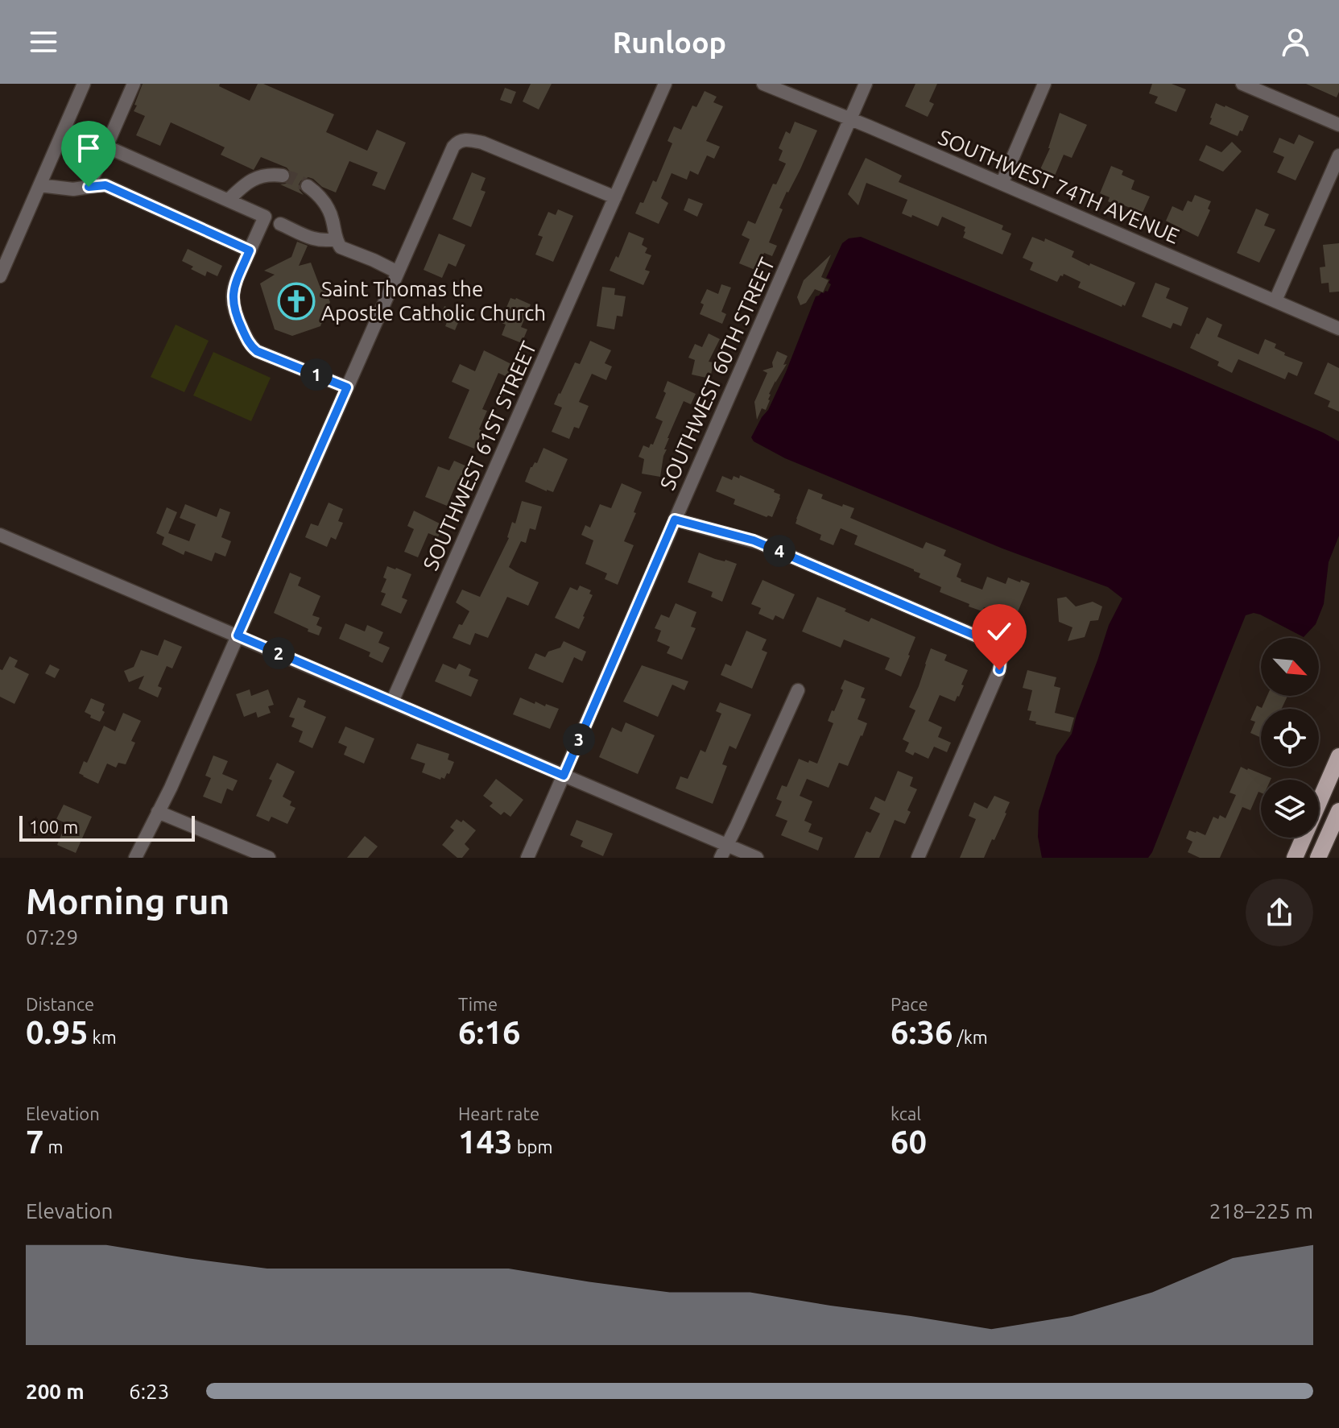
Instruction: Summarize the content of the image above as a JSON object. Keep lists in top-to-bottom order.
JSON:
{
  "streets": {
    "street": ["SOUTHWEST 74TH AVENUE", "SOUTHWEST 60TH STREET", "SOUTHWEST 61ST STREET"]
  },
  "crossings": [
    ["SOUTHWEST 74TH AVENUE", "SOUTHWEST 60TH STREET"]
  ],
  "places": {
    "church": ["Saint Thomas the Apostle Catholic Church"]
  },
  "scale_bar": "100 m",
  "north": "bottom right",
  "page": {
    "header": "Runloop",
    "pins": [
      "1",
      "4",
      "2",
      "3"
    ],
    "scale": "100 m",
    "heading": ["Morning run", "07:29"],
    "stats": [
      ["Distance", "0.95 km"],
      ["Time", "6:16"],
      ["Pace", "6:36 /km"],
      ["Elevation", "7 m"],
      ["Heart rate", "143 bpm"],
      ["kcal", "60"]
    ],
    "chart": ["Elevation", "218–225 m"],
    "list": [
      {
        "name": "200 m",
        "note": "6:23"
      }
    ]
  }
}
